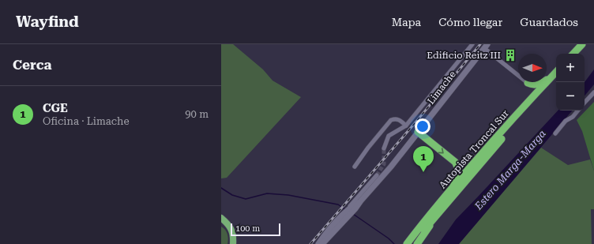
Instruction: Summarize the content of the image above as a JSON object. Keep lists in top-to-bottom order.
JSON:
{
  "streets": {
    "highway": ["Autopista Troncal Sur"],
    "main road": ["Limache"]
  },
  "water": ["Estero Marga-Marga"],
  "places": {
    "building": ["Edificio Reitz III"]
  },
  "scale_bar": "100 m",
  "north": "right",
  "page": {
    "header": "Wayfind",
    "nav": ["Mapa", "Cómo llegar", "Guardados"],
    "heading": "Cerca",
    "map_buttons": ["+", "−"],
    "list": [
      {
        "mark": "1",
        "name": "CGE",
        "note": "Oficina · Limache",
        "value": "90 m"
      }
    ],
    "pins": "1",
    "scale": "100 m"
  }
}
